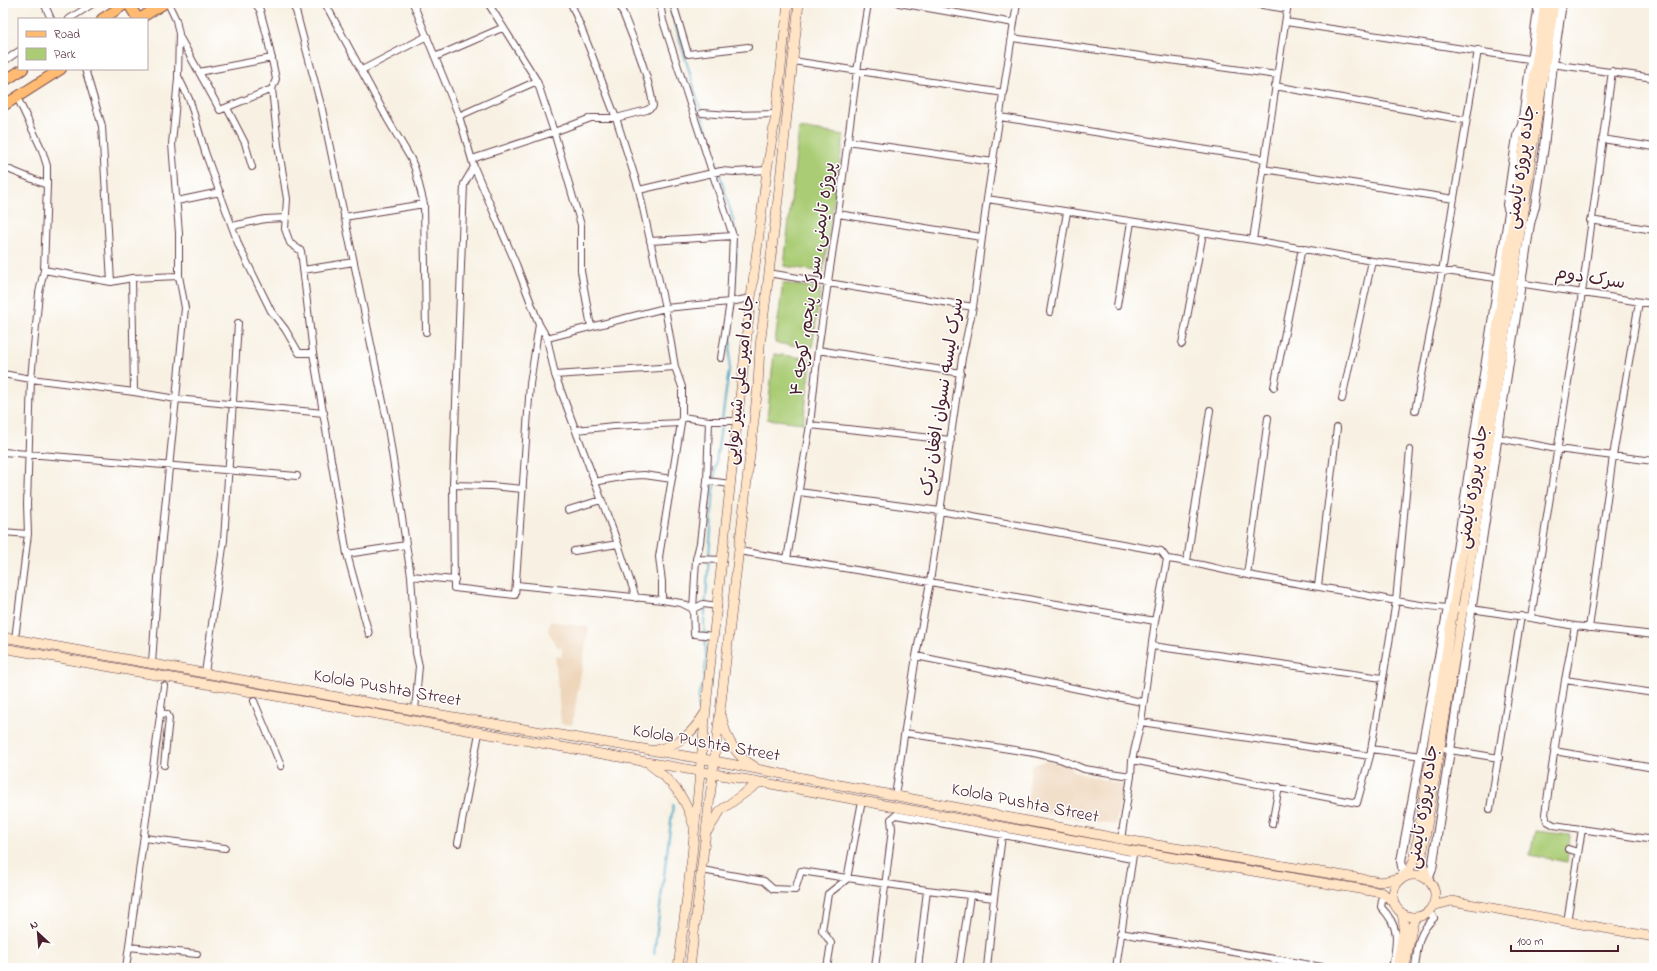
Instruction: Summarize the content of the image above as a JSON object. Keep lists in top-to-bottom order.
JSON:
{
  "streets": {
    "main road": ["جاده پروژه تایمنی", "جاده امیر علی شیر نوایی", "Kolola Pushta Street"],
    "street": ["پروژه تایمنی، سرک پنجم، کوچه ۴", "سرک دوم", "سرک لیسه نسوان افغان‌ ترک"]
  },
  "crossings": [
    ["جاده پروژه تایمنی", "سرک دوم"],
    ["جاده پروژه تایمنی", "Kolola Pushta Street"],
    ["سرک دوم", "سرک لیسه نسوان افغان‌ ترک"],
    ["جاده امیر علی شیر نوایی", "Kolola Pushta Street"],
    ["سرک لیسه نسوان افغان‌ ترک", "Kolola Pushta Street"]
  ],
  "legend": ["Road", "Park"],
  "scale_bar": "100 m",
  "north": "top left"
}
